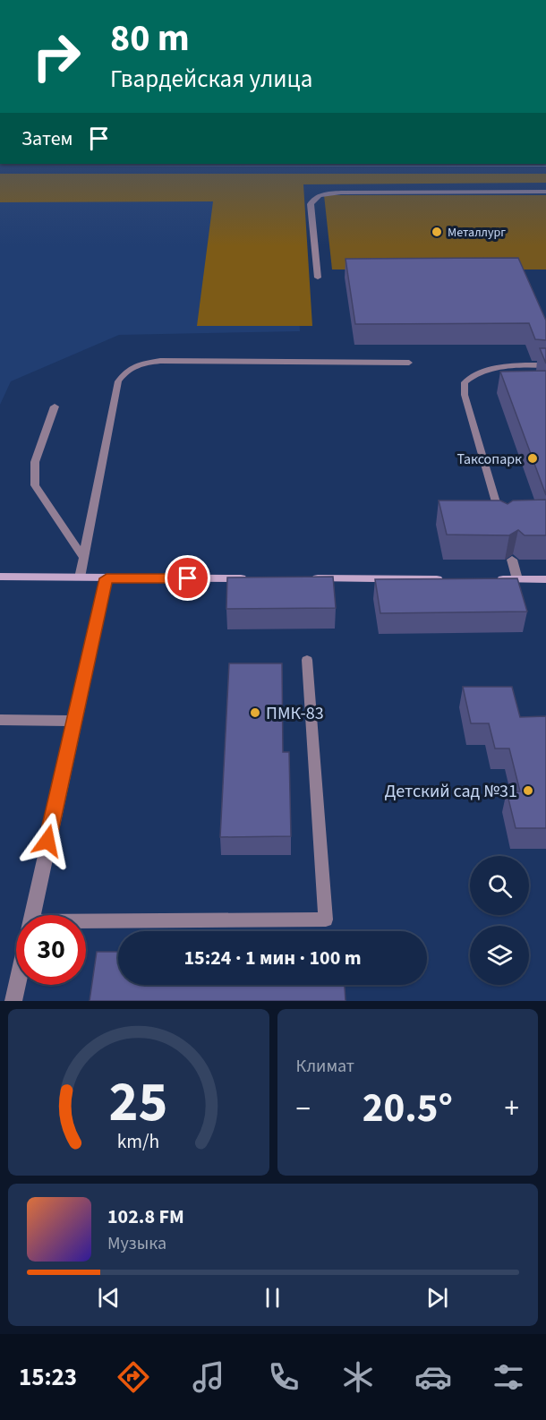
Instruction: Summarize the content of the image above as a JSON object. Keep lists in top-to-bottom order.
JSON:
{
  "places": [
    "Металлург",
    "Таксопарк",
    "ПМК-83",
    "Детский сад №31"
  ],
  "page": {
    "turn": ["80 m", "Гвардейская улица"],
    "then": "Затем",
    "limit": "30",
    "trip": "15:24 · 1 мин · 100 m",
    "tile": "Климат",
    "heat": ["−", "20.5°", "+"],
    "song": ["102.8 FM", "Музыка"],
    "tabs": "15:23",
    "gauge": ["25", "km/h"]
  }
}
